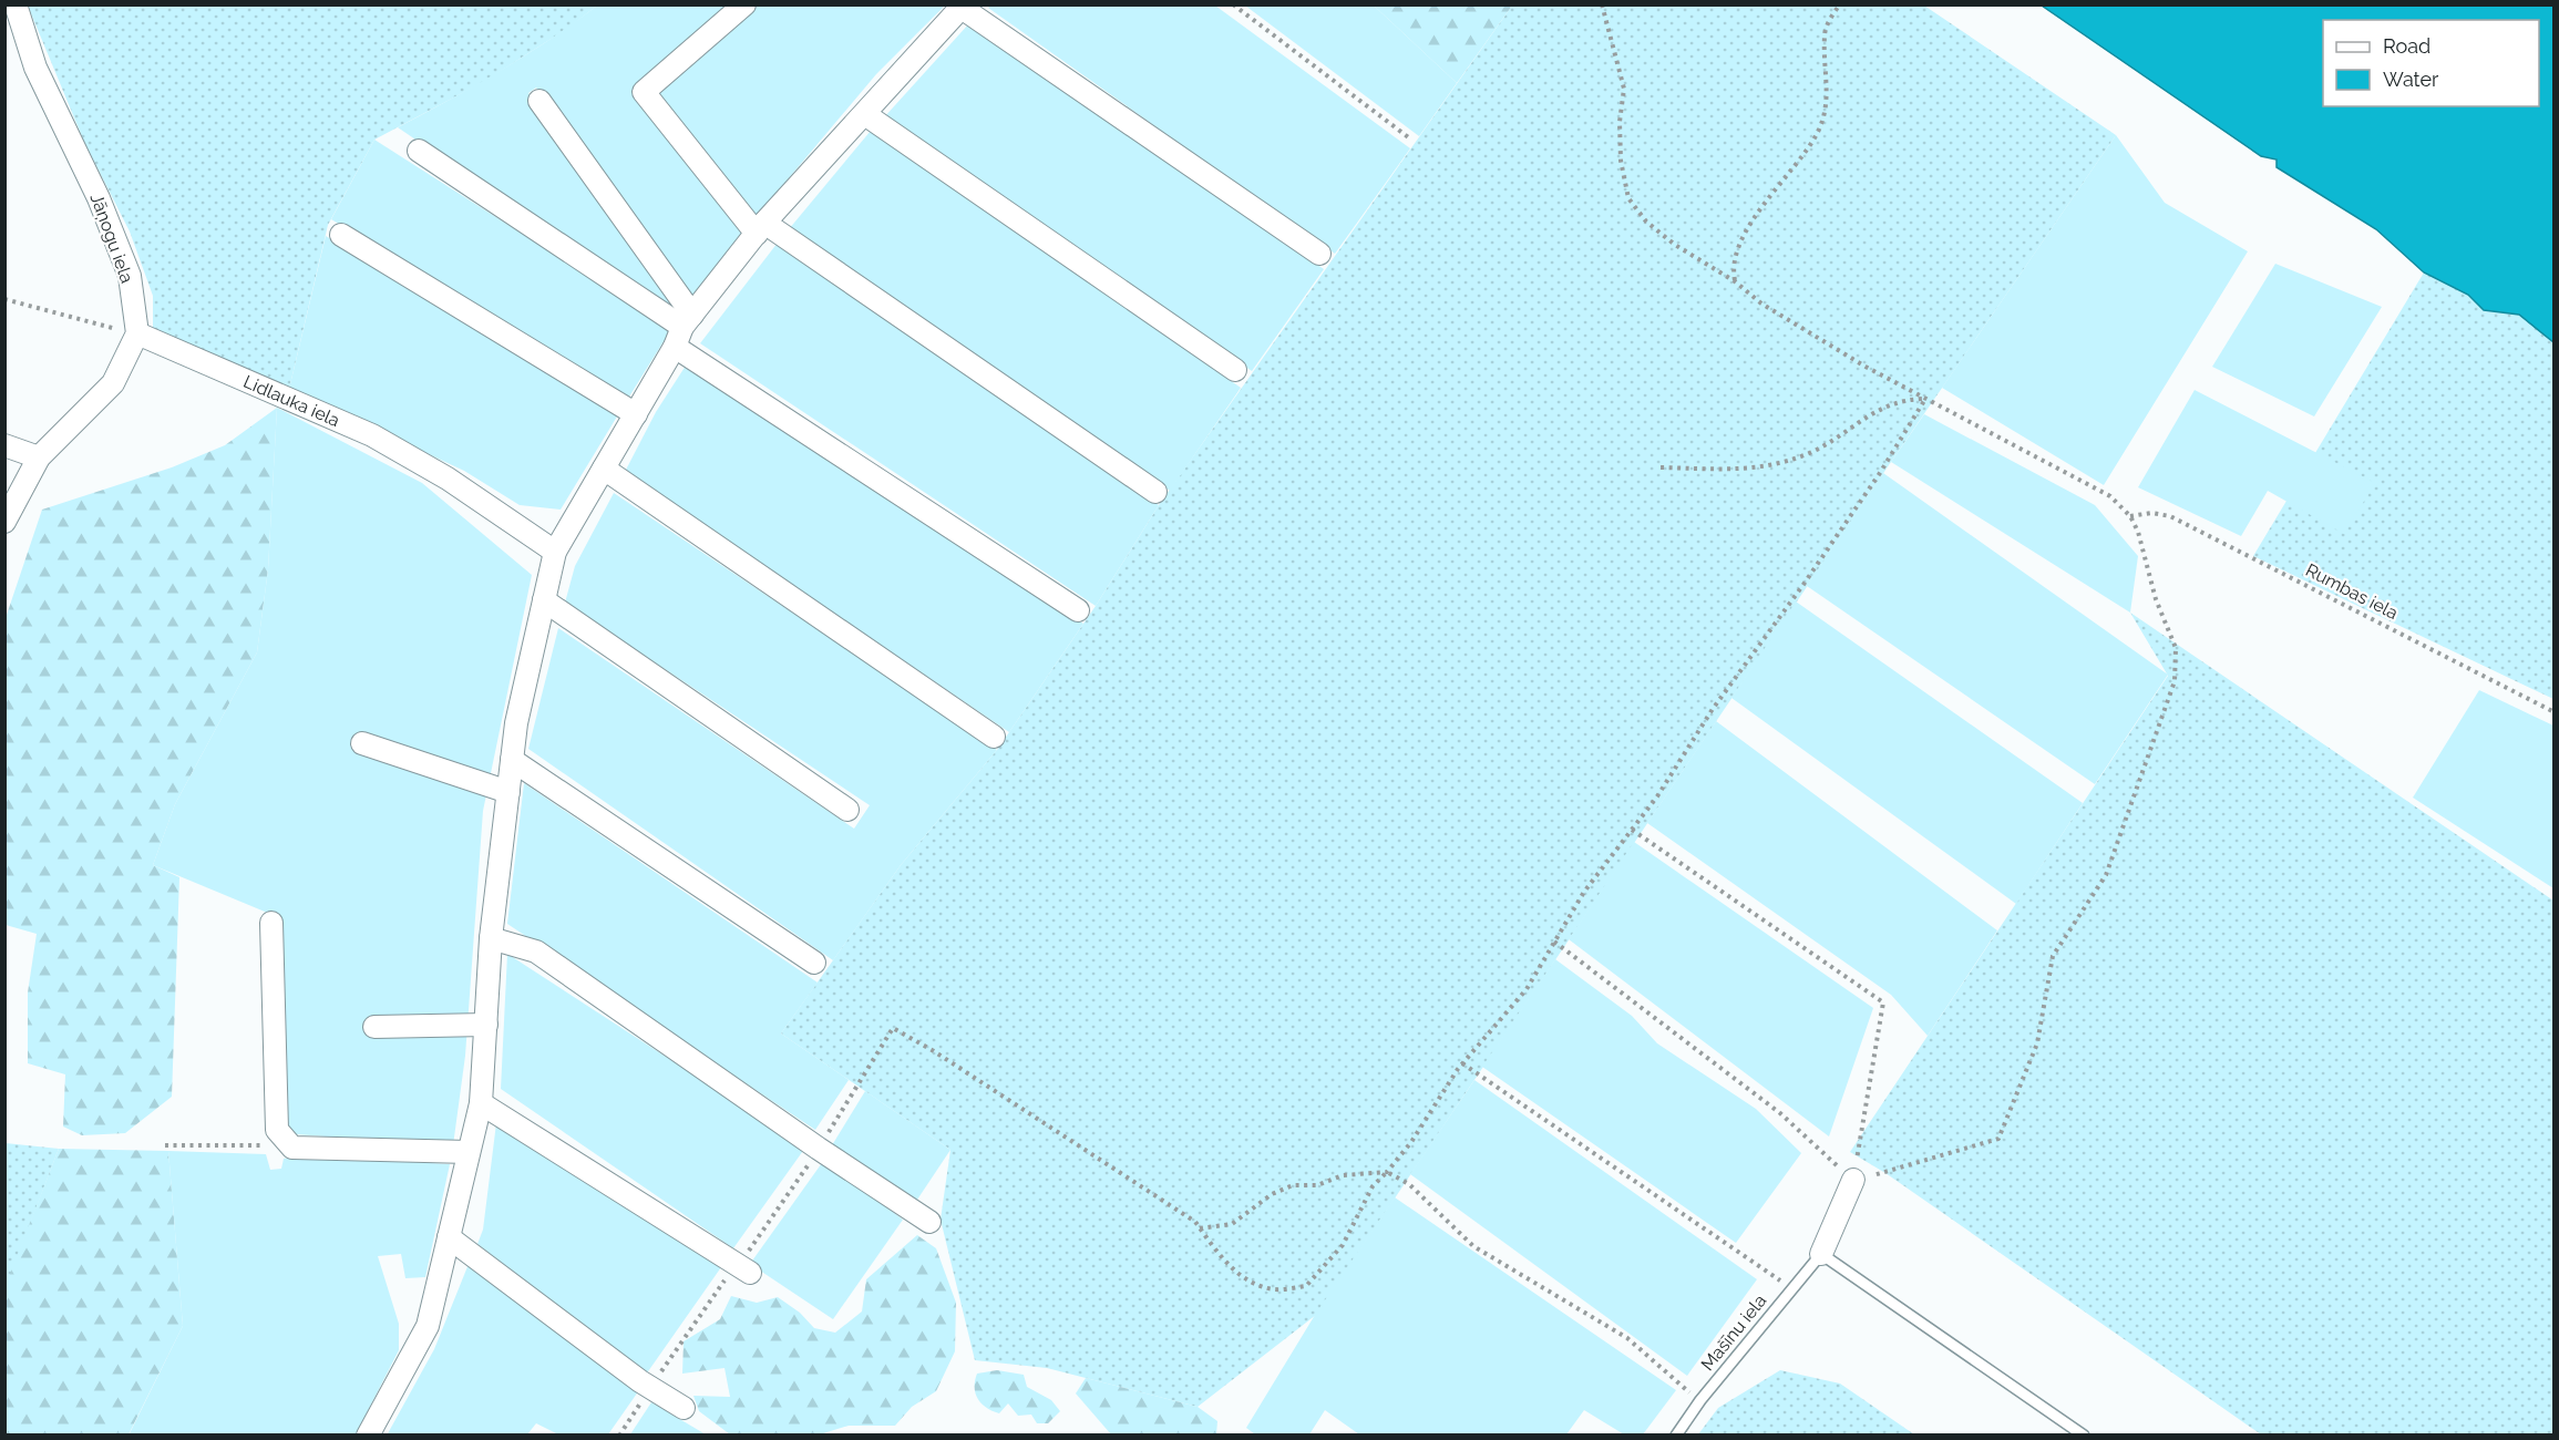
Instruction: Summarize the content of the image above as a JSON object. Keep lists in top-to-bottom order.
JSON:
{
  "streets": {
    "street": ["Jāņogu iela", "Lidlauka iela"],
    "lane": ["Mašīnu iela"],
    "path": ["Rumbas iela"]
  },
  "crossings": [
    ["Jāņogu iela", "Lidlauka iela"]
  ],
  "legend": ["Road", "Water"]
}
